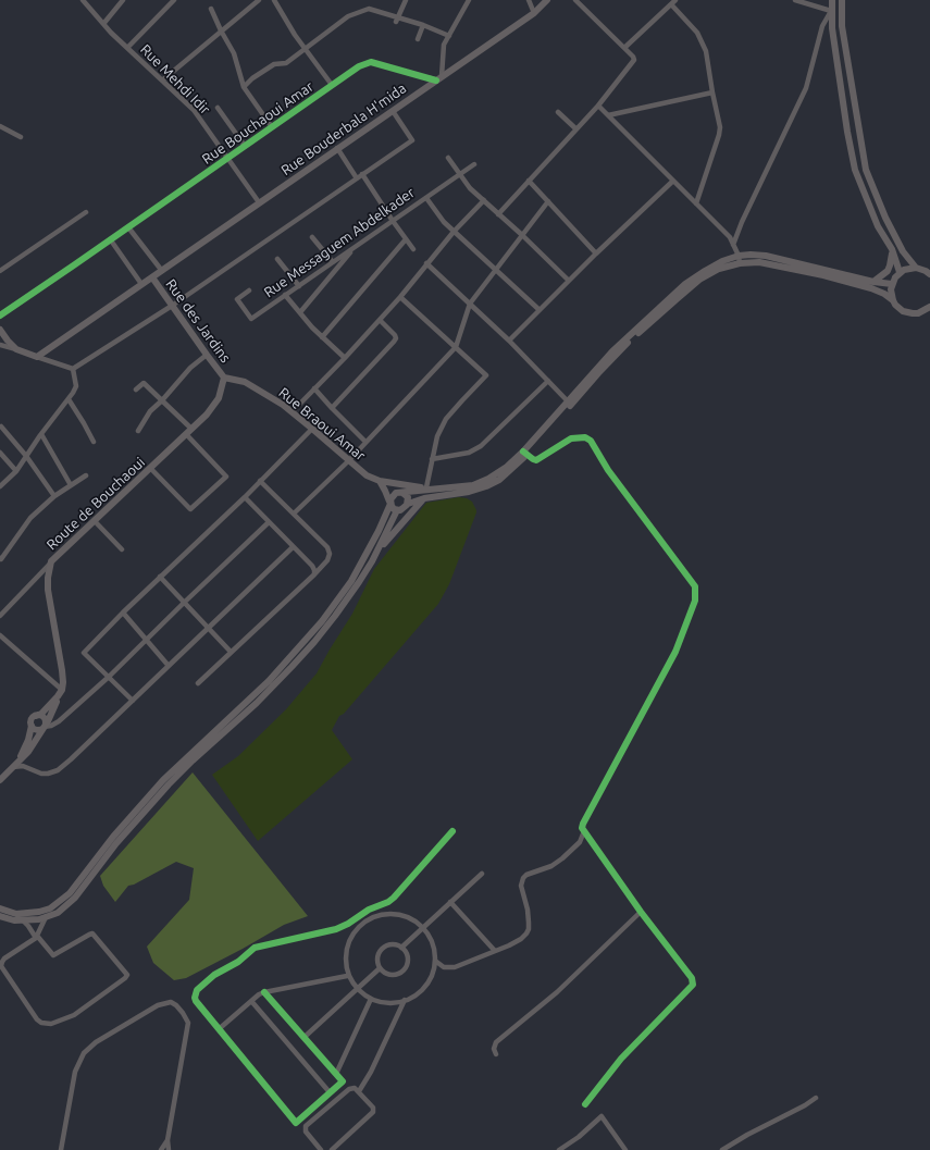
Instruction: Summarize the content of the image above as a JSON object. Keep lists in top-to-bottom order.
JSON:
{
  "streets": {
    "main road": [
      "Rue Bouderbala H'mida",
      "Rue des Jardins",
      "Rue Braoui Amar",
      "Route de Bouchaoui"
    ],
    "street": ["Rue Mehdi Idir", "Rue Bouchaoui Amar", "Rue Messaguem Abdelkader"]
  },
  "crossings": [
    ["Rue Mehdi Idir", "Rue Bouchaoui Amar"],
    ["Rue Mehdi Idir", "Rue Bouderbala H'mida"],
    ["Rue Bouderbala H'mida", "Rue des Jardins"],
    ["Rue des Jardins", "Rue Braoui Amar"],
    ["Rue des Jardins", "Route de Bouchaoui"],
    ["Rue Braoui Amar", "Route de Bouchaoui"]
  ]
}
